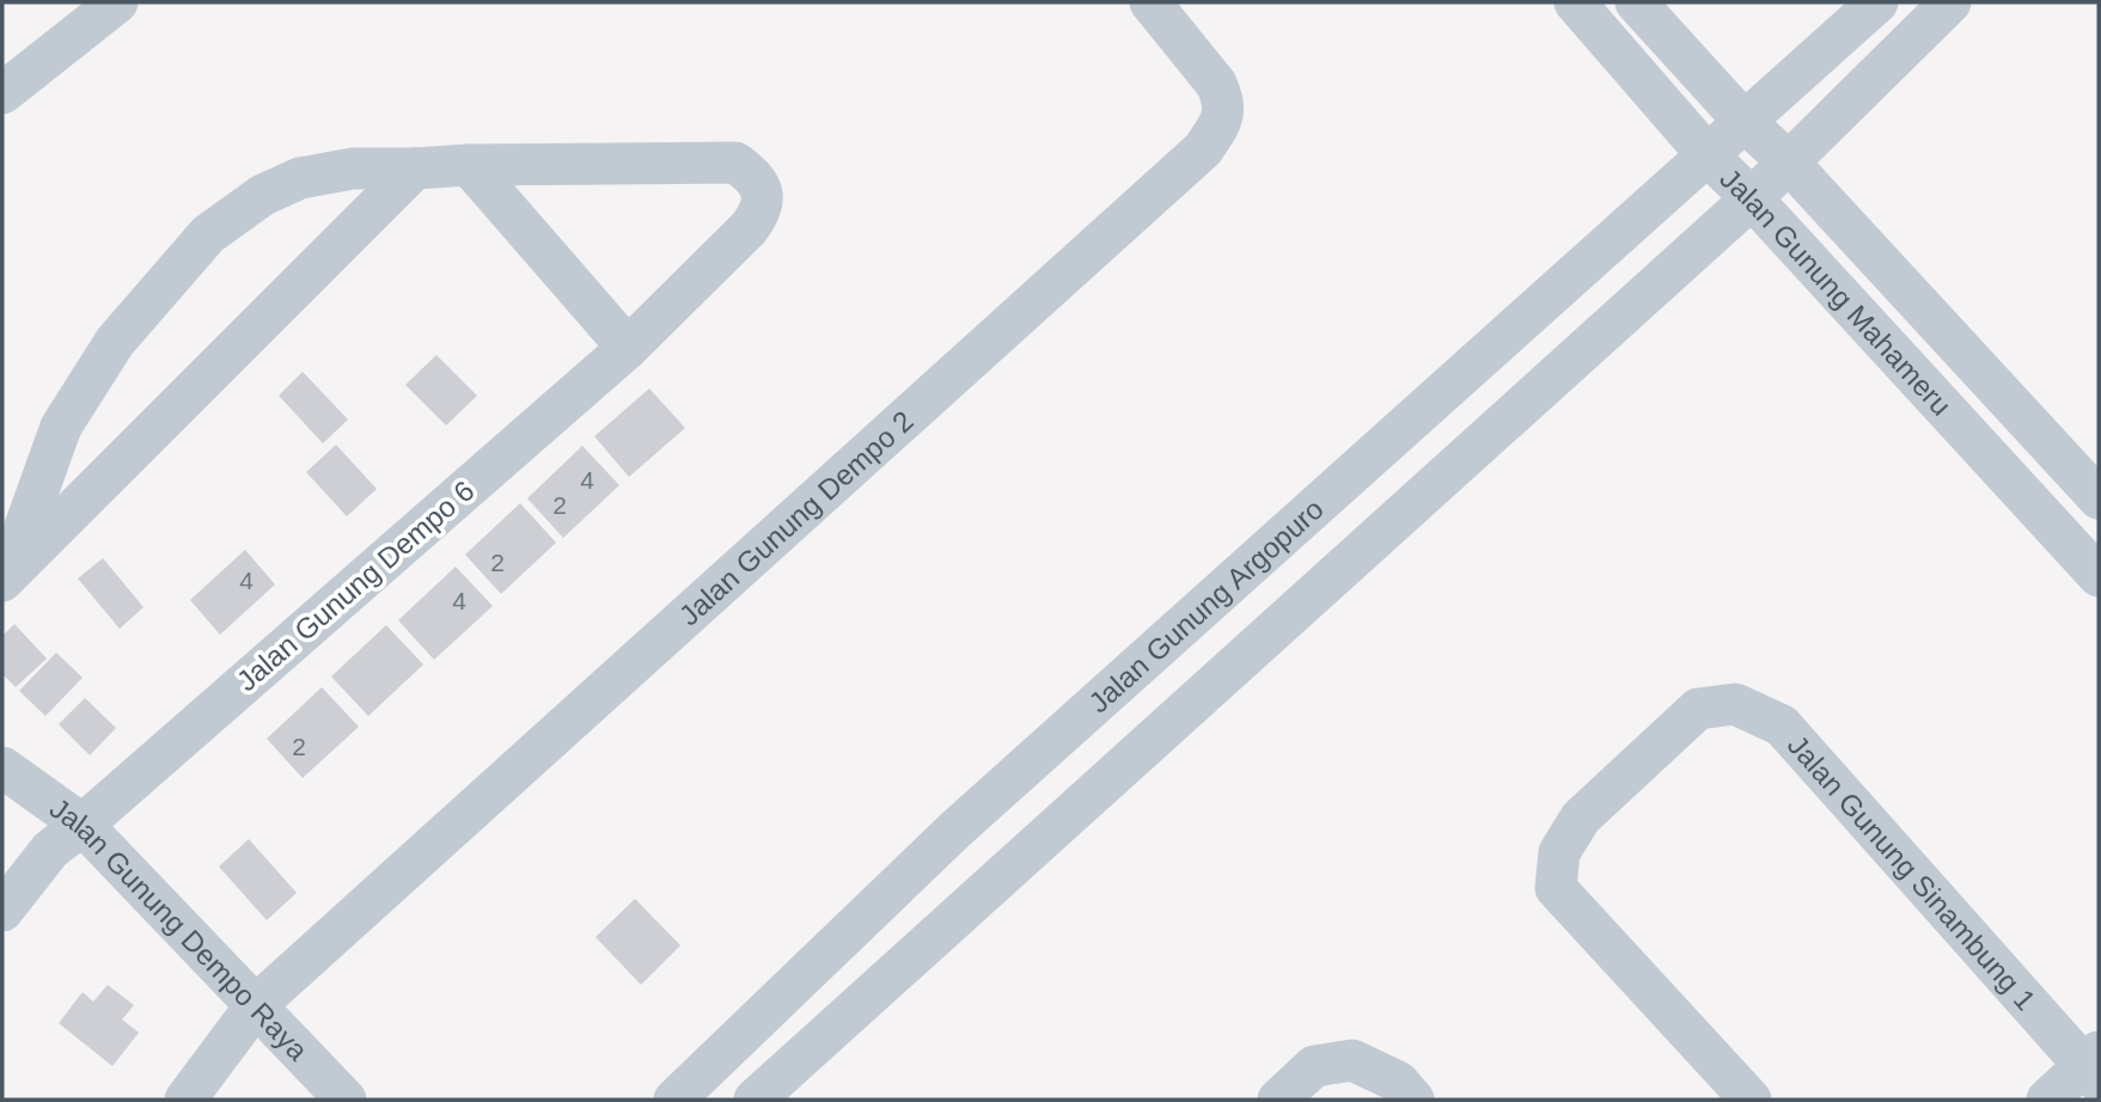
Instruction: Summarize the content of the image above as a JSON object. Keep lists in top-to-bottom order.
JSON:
{
  "streets": {
    "street": [
      "Jalan Gunung Mahameru",
      "Jalan Gunung Dempo 2",
      "Jalan Gunung Dempo 6",
      "Jalan Gunung Argopuro",
      "Jalan Gunung Sinambung 1",
      "Jalan Gunung Dempo Raya"
    ]
  },
  "crossings": [
    ["Jalan Gunung Mahameru", "Jalan Gunung Argopuro"],
    ["Jalan Gunung Dempo 2", "Jalan Gunung Dempo Raya"],
    ["Jalan Gunung Dempo 6", "Jalan Gunung Dempo Raya"]
  ],
  "house_numbers": [
    "4",
    "2",
    "2",
    "4",
    "4",
    "2"
  ]
}
